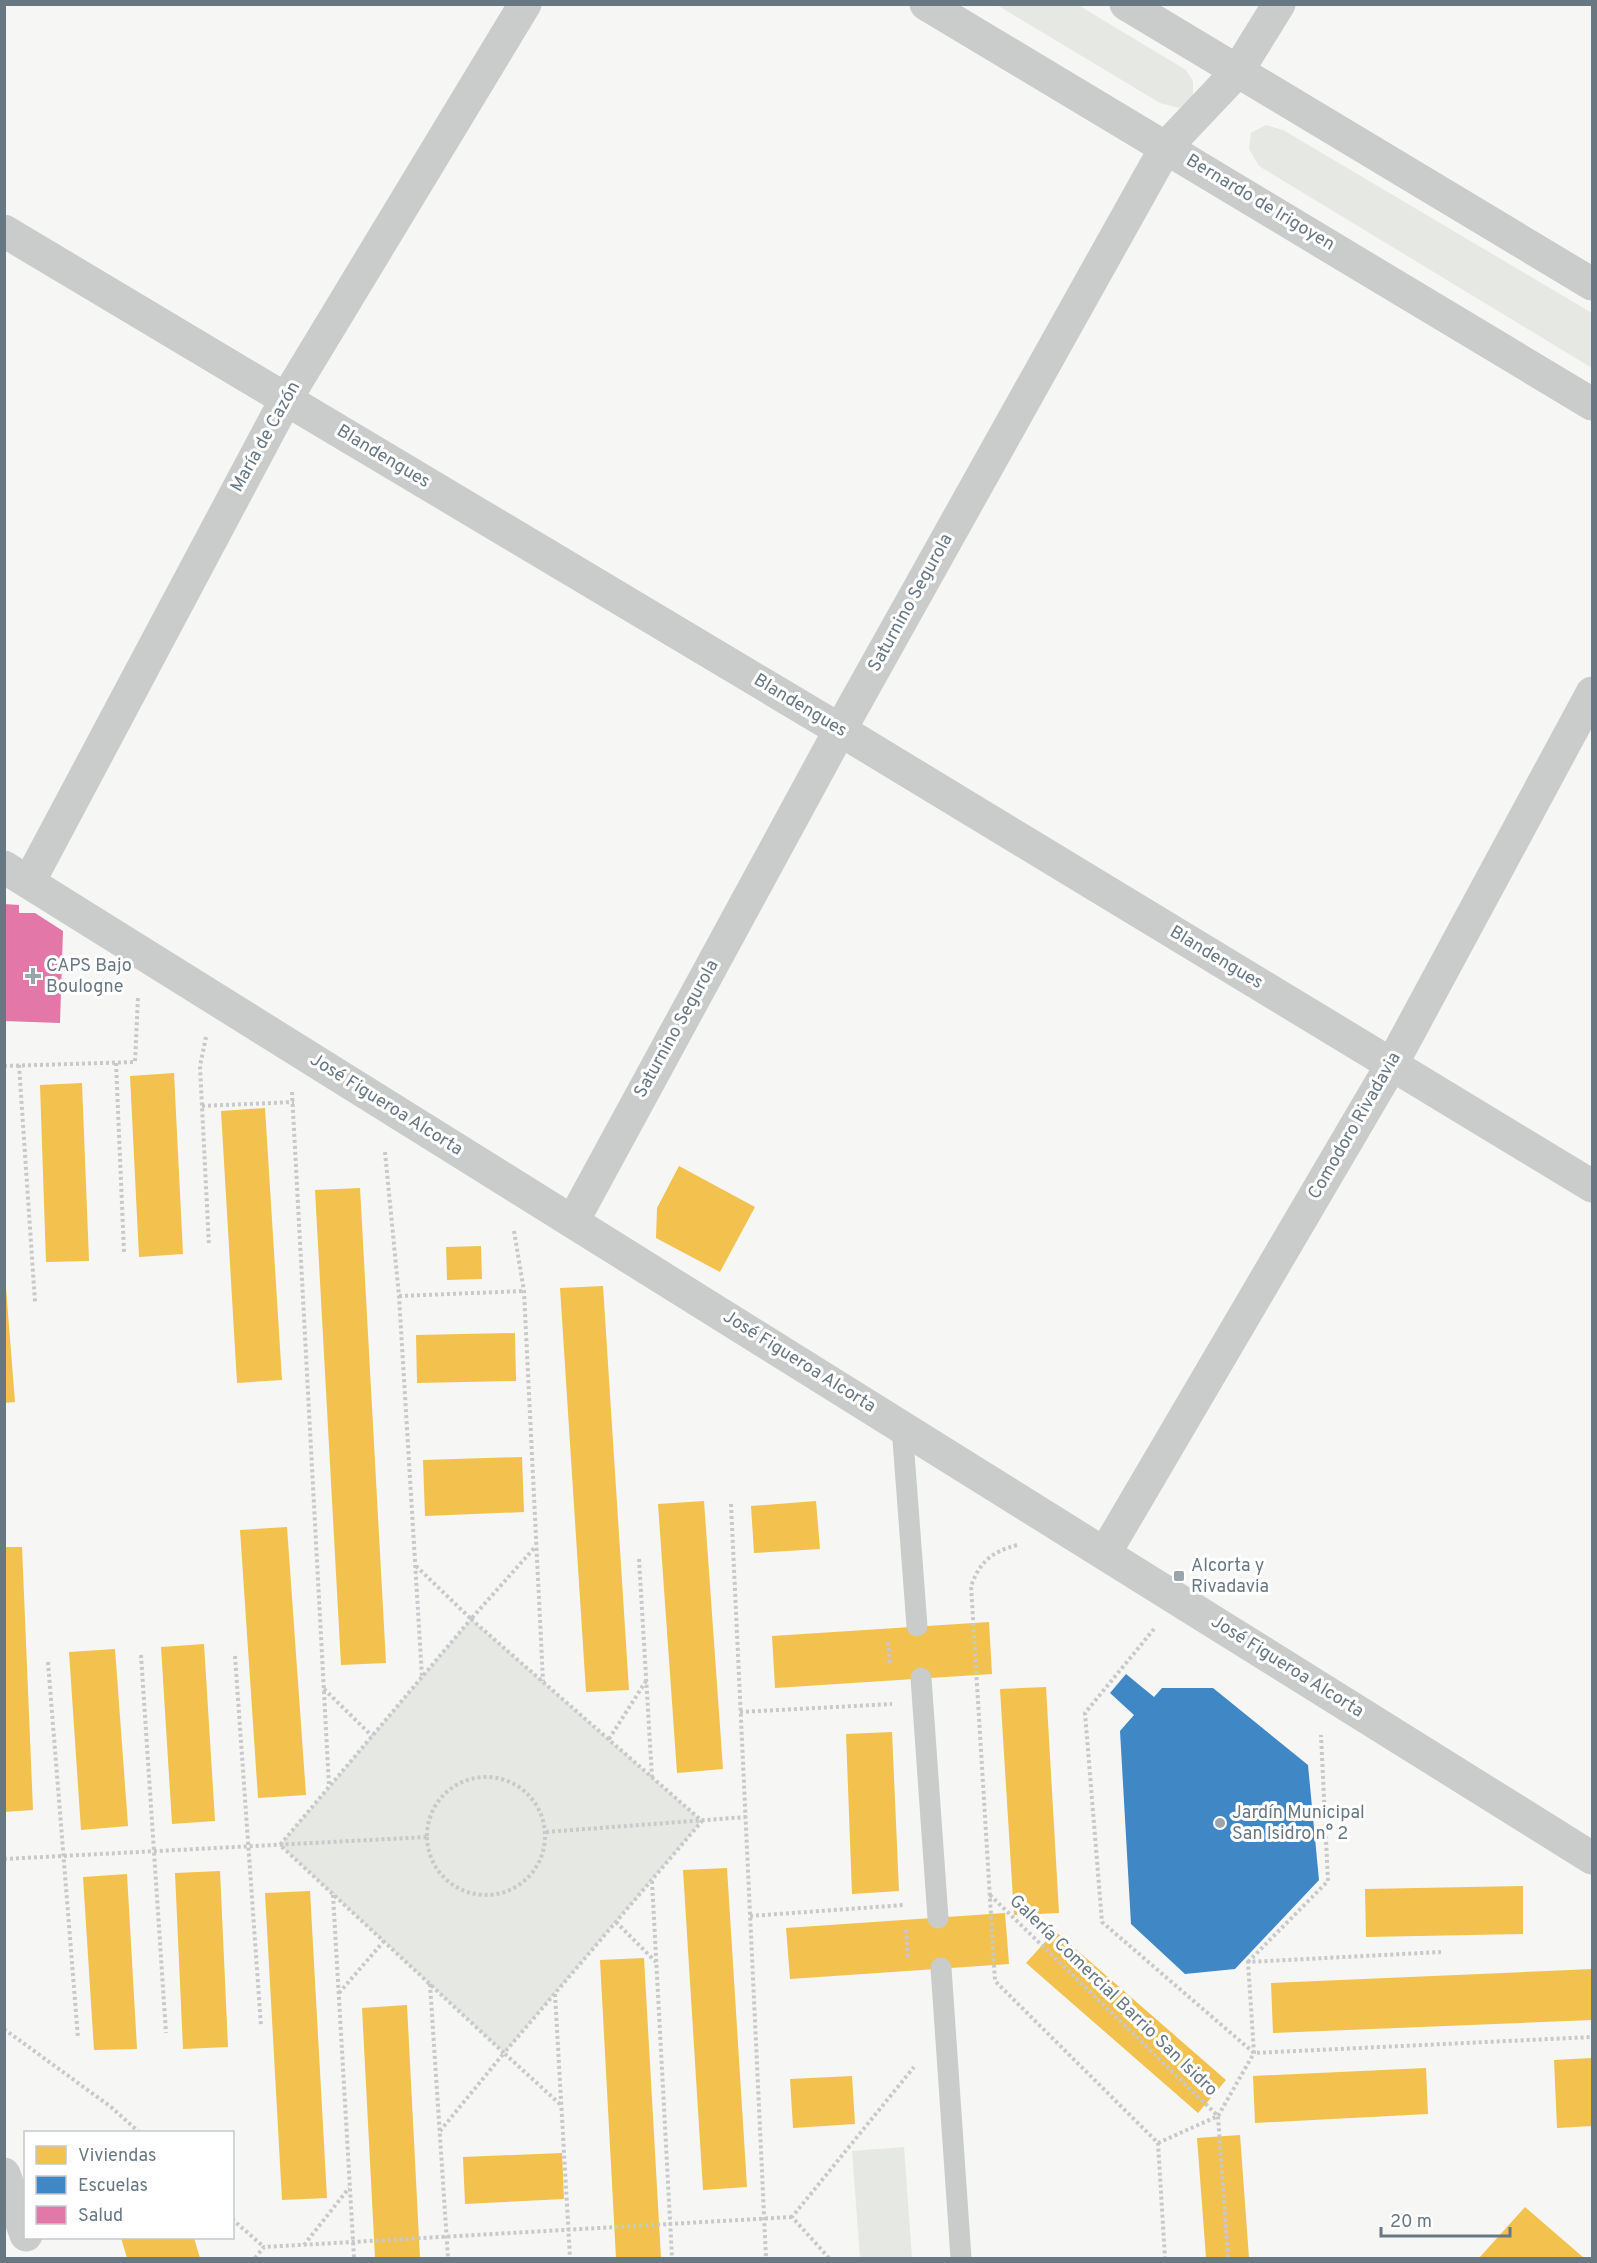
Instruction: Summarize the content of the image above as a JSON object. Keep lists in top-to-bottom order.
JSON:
{
  "streets": {
    "street": [
      "Bernardo de Irigoyen",
      "María de Cazón",
      "Blandengues",
      "Saturnino Segurola",
      "José Figueroa Alcorta",
      "Comodoro Rivadavia"
    ],
    "path": ["Galería Comercial Barrio San Isidro"]
  },
  "crossings": [
    ["Bernardo de Irigoyen", "Saturnino Segurola"],
    ["María de Cazón", "Blandengues"],
    ["María de Cazón", "José Figueroa Alcorta"],
    ["Blandengues", "Saturnino Segurola"],
    ["Blandengues", "Comodoro Rivadavia"],
    ["Saturnino Segurola", "José Figueroa Alcorta"],
    ["José Figueroa Alcorta", "Comodoro Rivadavia"]
  ],
  "places": {
    "health": ["CAPS Bajo Boulogne"],
    "transit": ["Alcorta y Rivadavia"],
    "other": ["Jardín Municipal San Isidro n° 2"]
  },
  "legend": ["Viviendas", "Escuelas", "Salud"],
  "scale_bar": "20 m"
}
